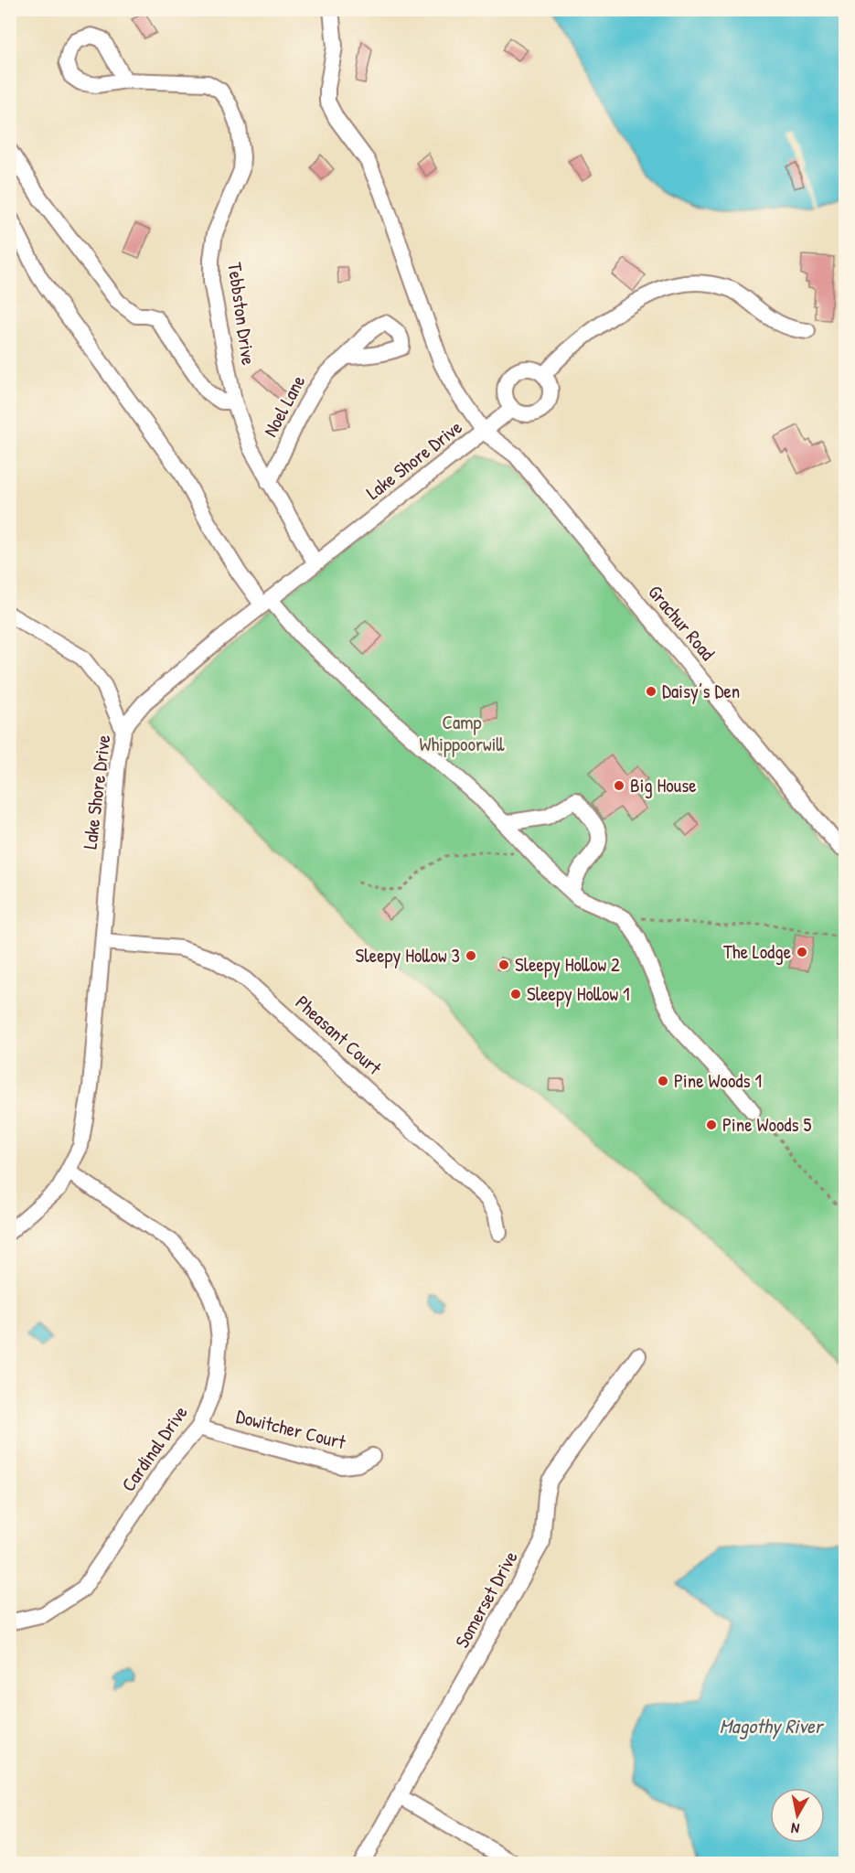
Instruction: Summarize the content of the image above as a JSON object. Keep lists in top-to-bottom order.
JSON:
{
  "streets": {
    "street": [
      "Tebbston Drive",
      "Noel Lane",
      "Lake Shore Drive",
      "Grachur Road",
      "Pheasant Court",
      "Dowitcher Court",
      "Cardinal Drive",
      "Somerset Drive"
    ]
  },
  "crossings": [
    ["Tebbston Drive", "Noel Lane"],
    ["Tebbston Drive", "Lake Shore Drive"],
    ["Lake Shore Drive", "Grachur Road"],
    ["Lake Shore Drive", "Pheasant Court"],
    ["Lake Shore Drive", "Cardinal Drive"],
    ["Dowitcher Court", "Cardinal Drive"]
  ],
  "water": ["Magothy River"],
  "parks": ["Camp Whippoorwill"],
  "places": [
    "Daisy’s Den",
    "Big House",
    "The Lodge",
    "Sleepy Hollow 3",
    "Sleepy Hollow 2",
    "Sleepy Hollow 1",
    "Pine Woods 1",
    "Pine Woods 5"
  ],
  "north": "bottom"
}
